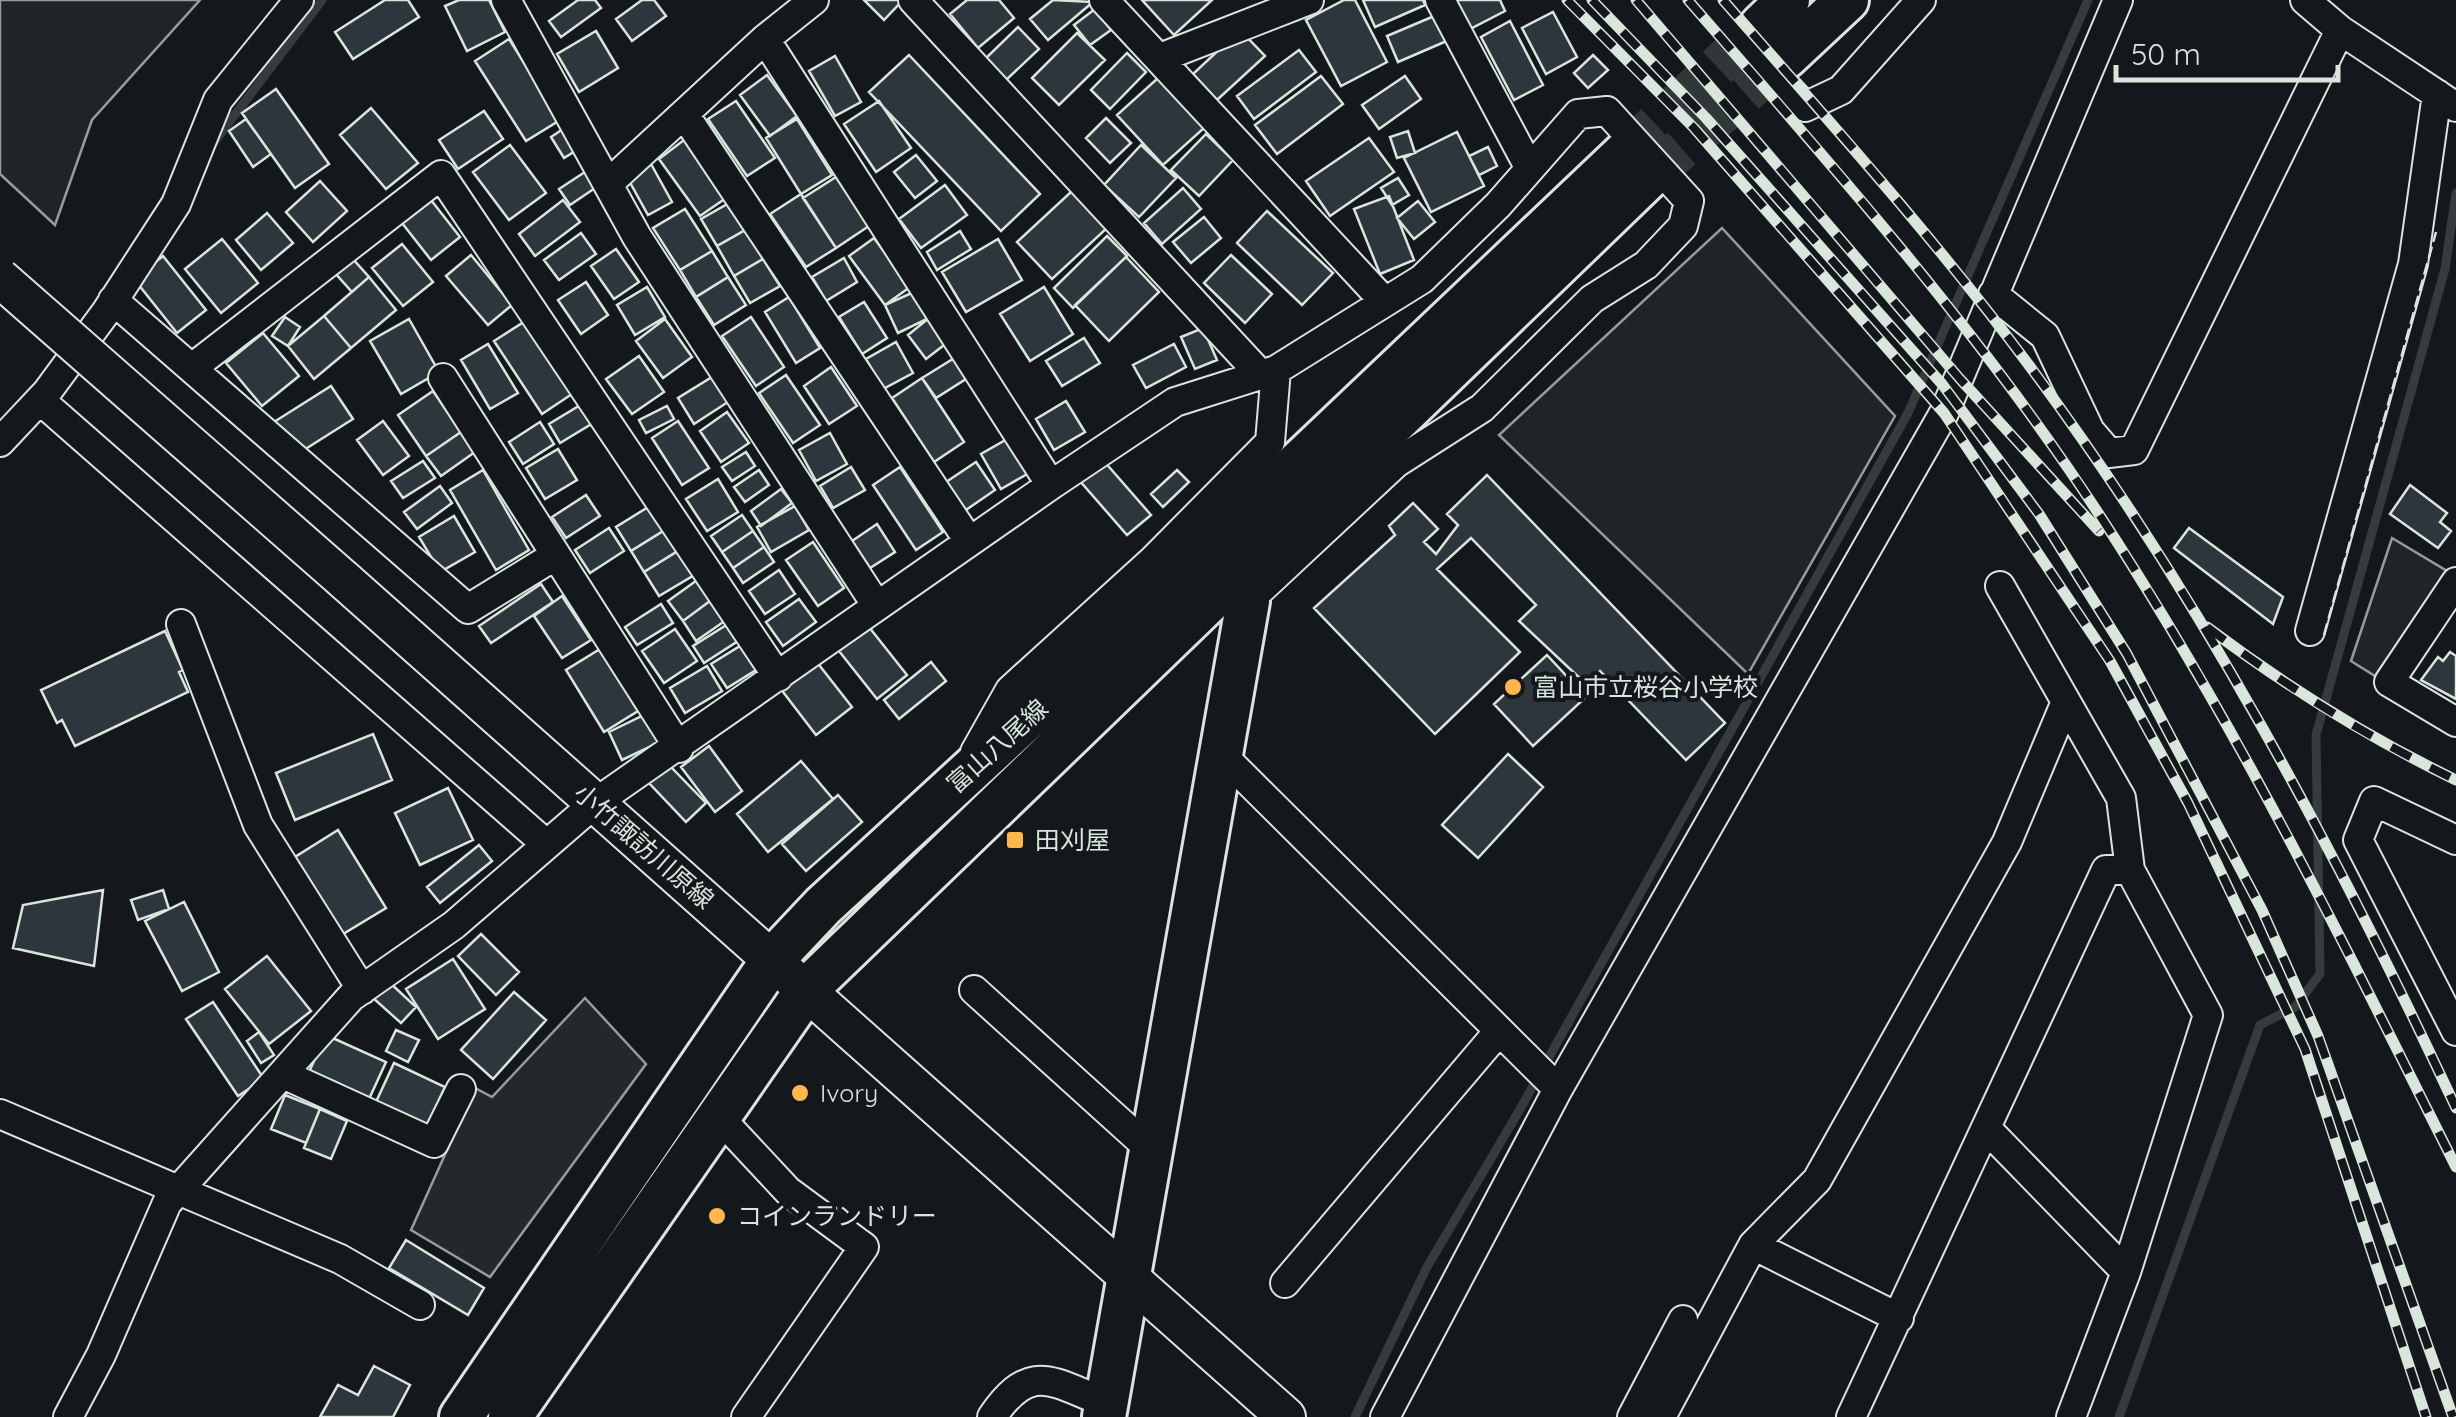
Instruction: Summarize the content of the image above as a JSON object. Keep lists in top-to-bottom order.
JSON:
{
  "streets": {
    "main road": ["富山八尾線", "小竹諏訪川原線"]
  },
  "crossings": [
    ["富山八尾線", "小竹諏訪川原線"]
  ],
  "places": {
    "other": ["富山市立桜谷小学校", "Ivory", "コインランドリー"],
    "transit": ["田刈屋"]
  },
  "scale_bar": "50 m"
}
